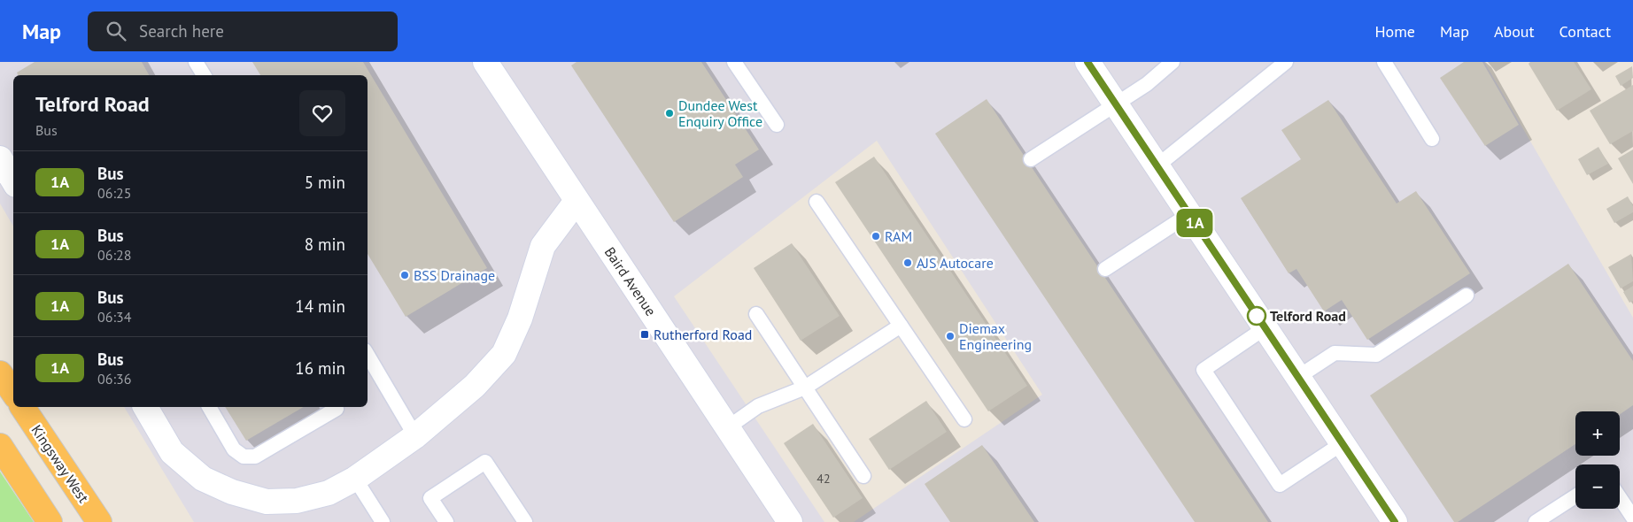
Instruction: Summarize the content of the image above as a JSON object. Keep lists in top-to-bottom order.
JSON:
{
  "streets": {
    "highway": ["Kingsway West"],
    "street": ["Baird Avenue"]
  },
  "places": {
    "other": [
      "Dundee West Enquiry Office",
      "RAM",
      "AJS Autocare",
      "BSS Drainage",
      "Telford Road",
      "Diemax Engineering"
    ],
    "transit": ["Rutherford Road"]
  },
  "lines": ["bus line 1A"],
  "house_numbers": ["42"],
  "page": {
    "header": "Map",
    "search": "Search here",
    "nav": [
      "Home",
      "Map",
      "About",
      "Contact"
    ],
    "on_map": "1A",
    "heading": ["Telford Road", "Bus"],
    "list": [
      {
        "mark": "1A",
        "name": "Bus",
        "note": "06:25",
        "value": "5 min"
      },
      {
        "mark": "1A",
        "name": "Bus",
        "note": "06:28",
        "value": "8 min"
      },
      {
        "mark": "1A",
        "name": "Bus",
        "note": "06:34",
        "value": "14 min"
      },
      {
        "mark": "1A",
        "name": "Bus",
        "note": "06:36",
        "value": "16 min"
      }
    ],
    "map_buttons": ["+", "−"]
  }
}
